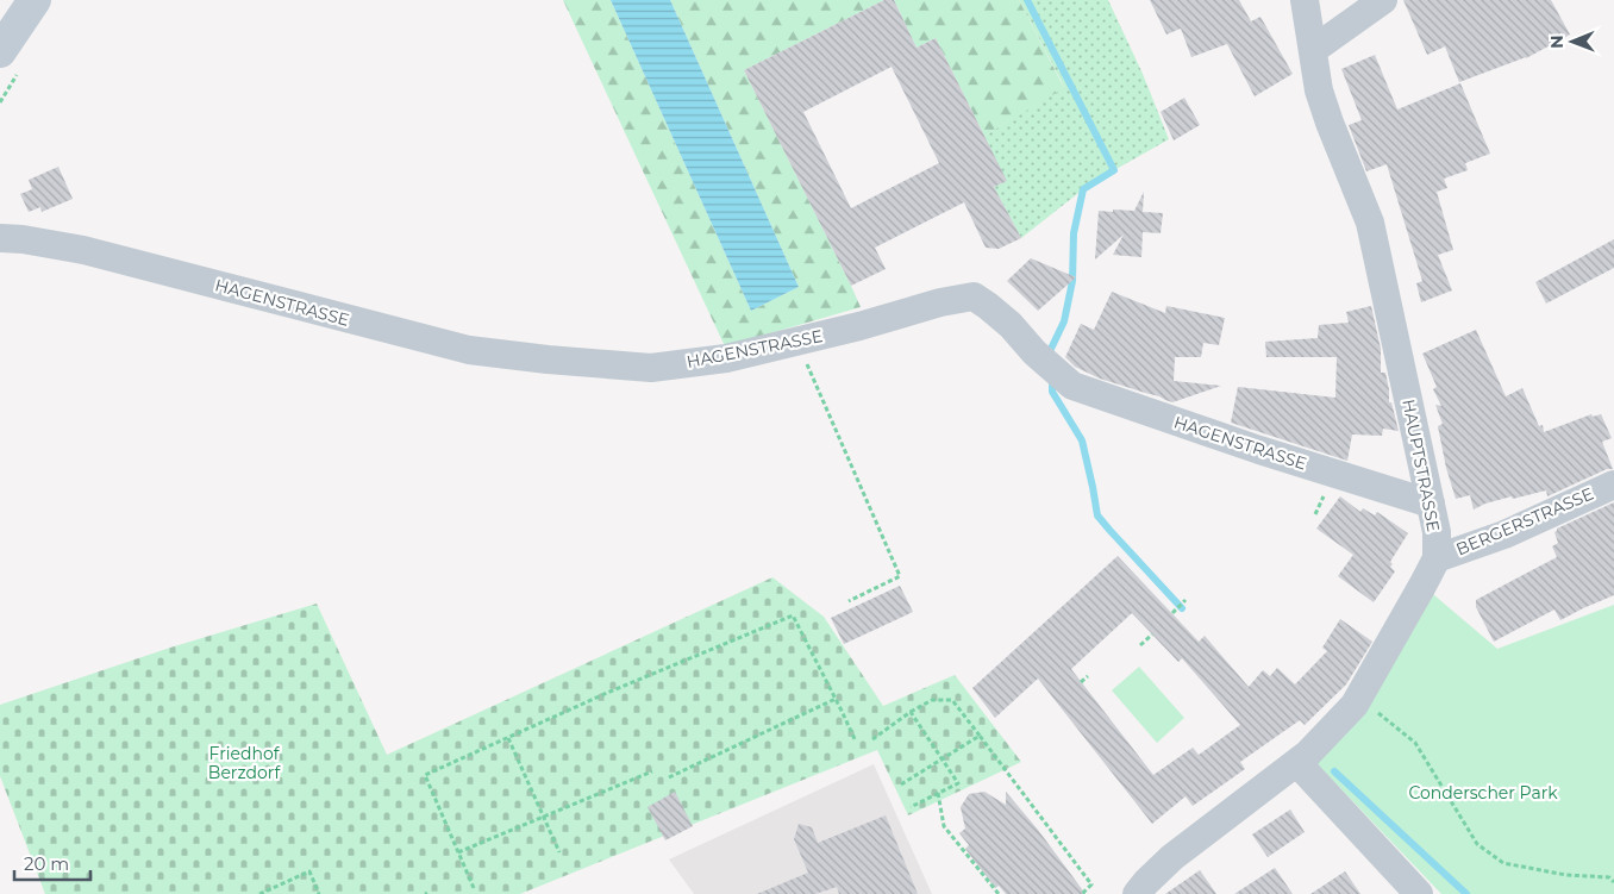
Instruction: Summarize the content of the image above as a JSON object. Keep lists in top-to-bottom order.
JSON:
{
  "streets": {
    "street": ["HAGENSTRASSE", "HAUPTSTRASSE", "BERGERSTRASSE"]
  },
  "crossings": [
    ["HAGENSTRASSE", "HAUPTSTRASSE"],
    ["HAUPTSTRASSE", "BERGERSTRASSE"]
  ],
  "parks": ["Friedhof Berzdorf", "Conderscher Park"],
  "scale_bar": "20 m",
  "north": "left"
}
